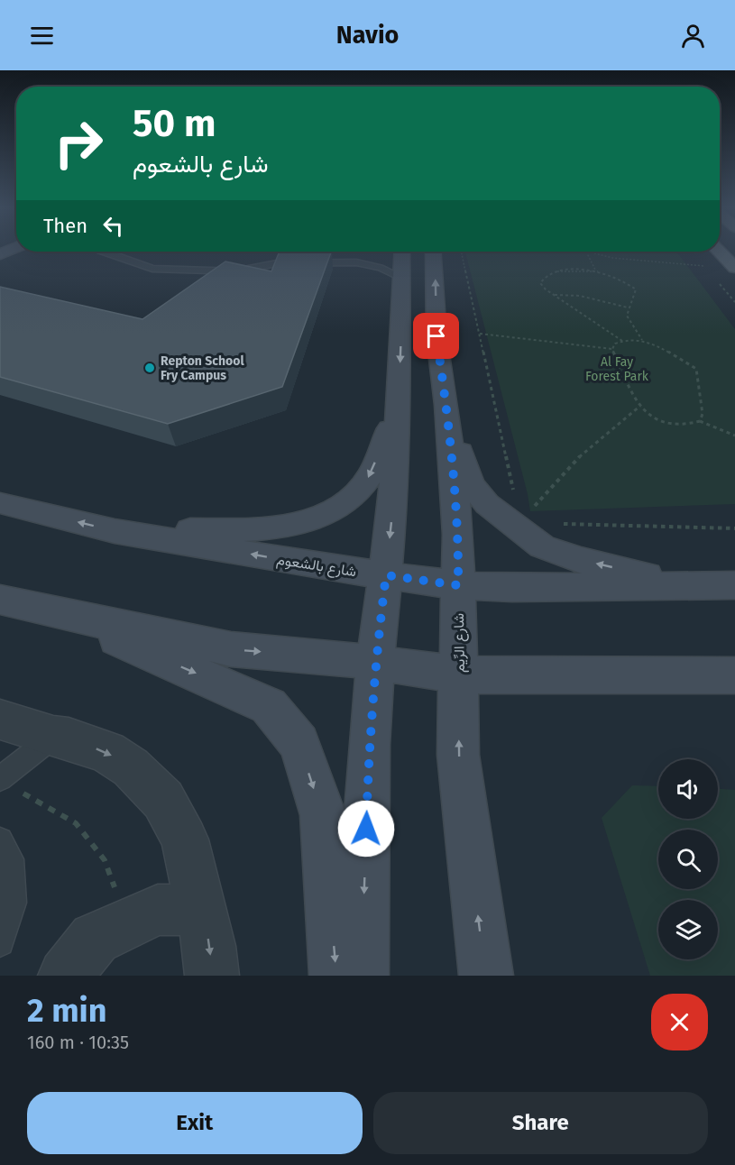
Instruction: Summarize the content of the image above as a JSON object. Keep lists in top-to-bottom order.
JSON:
{
  "streets": {
    "main road": ["شارع بالشعوم", "شارع الرِّيم"]
  },
  "crossings": [
    ["شارع بالشعوم", "شارع الرِّيم"]
  ],
  "parks": ["Al Fay Forest Park"],
  "places": ["Repton School Fry Campus"],
  "page": {
    "header": "Navio",
    "turn": ["50 m", "شارع بالشعوم"],
    "then": "Then",
    "heading": ["2 min", "160 m · 10:35"],
    "buttons": ["Exit", "Share"]
  }
}
